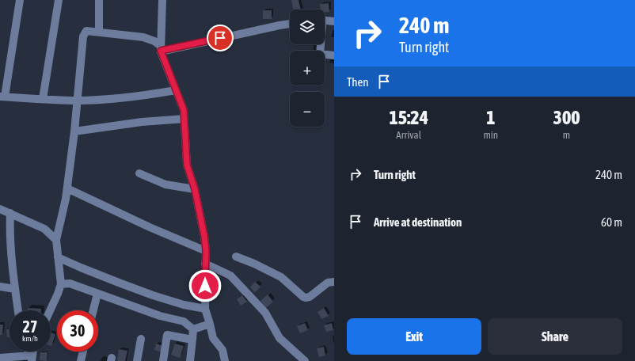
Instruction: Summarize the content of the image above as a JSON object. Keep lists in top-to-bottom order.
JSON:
{
  "page": {
    "turn": ["240 m", "Turn right"],
    "map_buttons": ["+", "−"],
    "then": "Then",
    "eta": [
      "15:24",
      "Arrival",
      "1",
      "min",
      "300",
      "m"
    ],
    "list": [
      {
        "name": "Turn right",
        "value": "240 m"
      },
      {
        "name": "Arrive at destination",
        "value": "60 m"
      }
    ],
    "speed": "27 km/h",
    "limit": "30",
    "buttons": ["Exit", "Share"]
  }
}
